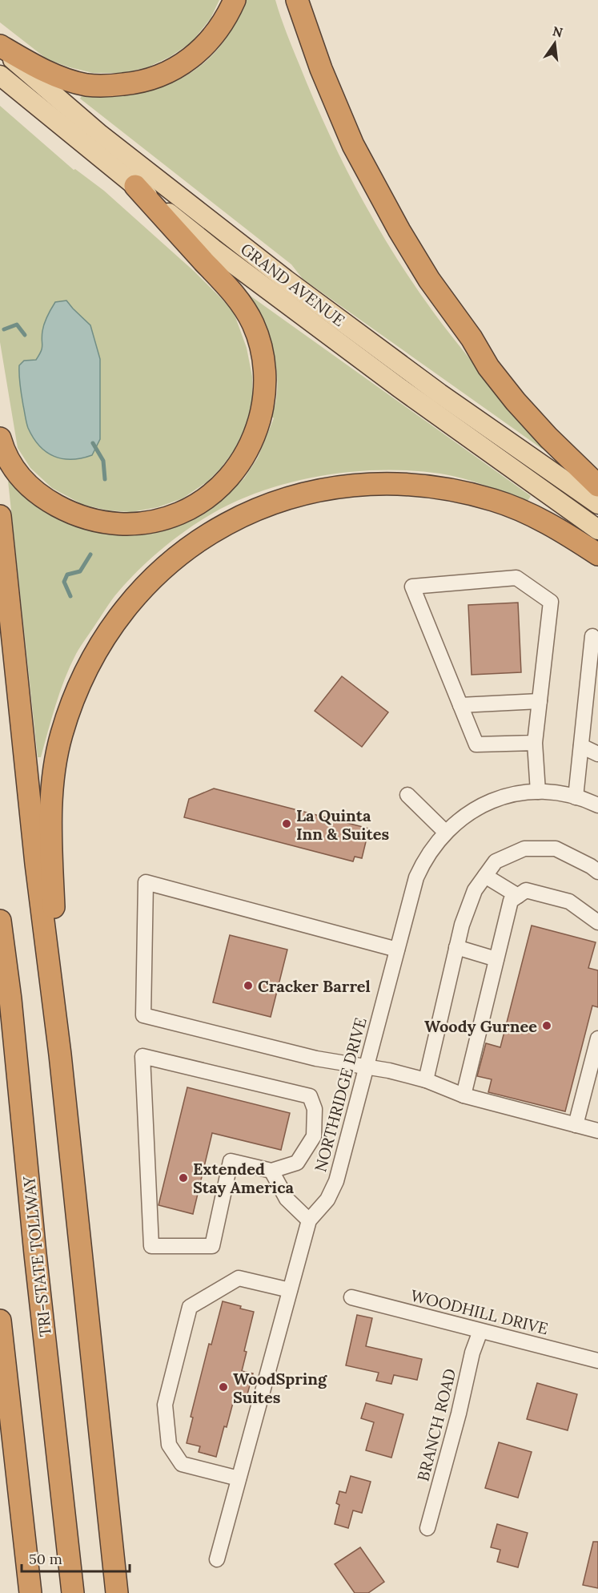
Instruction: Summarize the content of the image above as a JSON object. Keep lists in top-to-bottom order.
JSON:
{
  "streets": {
    "highway": ["TRI-STATE TOLLWAY"],
    "main road": ["GRAND AVENUE"],
    "street": ["NORTHRIDGE DRIVE", "WOODHILL DRIVE", "BRANCH ROAD"]
  },
  "crossings": [
    ["WOODHILL DRIVE", "BRANCH ROAD"]
  ],
  "places": [
    "La Quinta Inn & Suites",
    "Cracker Barrel",
    "Woody Gurnee",
    "Extended Stay America",
    "WoodSpring Suites"
  ],
  "scale_bar": "50 m",
  "north": "top"
}
